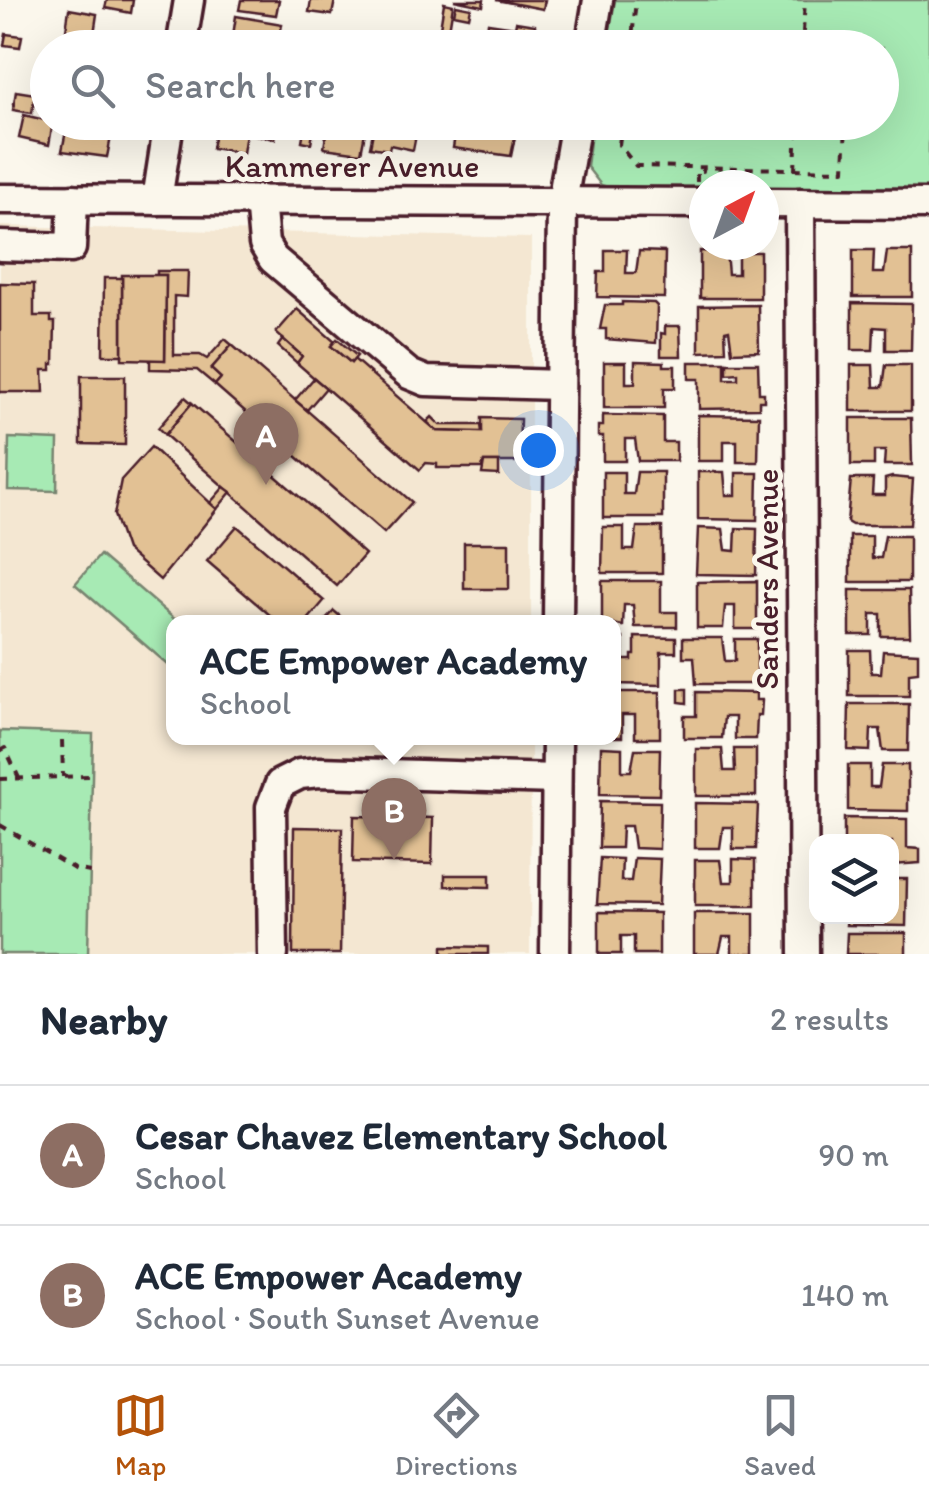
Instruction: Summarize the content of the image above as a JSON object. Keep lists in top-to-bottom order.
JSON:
{
  "streets": {
    "street": ["Kammerer Avenue", "Sanders Avenue"]
  },
  "north": "top right",
  "page": {
    "search": "Search here",
    "pins": ["A", "B"],
    "popup": ["ACE Empower Academy", "School"],
    "heading": ["Nearby", "2 results"],
    "list": [
      {
        "mark": "A",
        "name": "Cesar Chavez Elementary School",
        "note": "School",
        "value": "90 m"
      },
      {
        "mark": "B",
        "name": "ACE Empower Academy",
        "note": "School · South Sunset Avenue",
        "value": "140 m"
      }
    ],
    "nav": ["Map", "Directions", "Saved"]
  }
}
